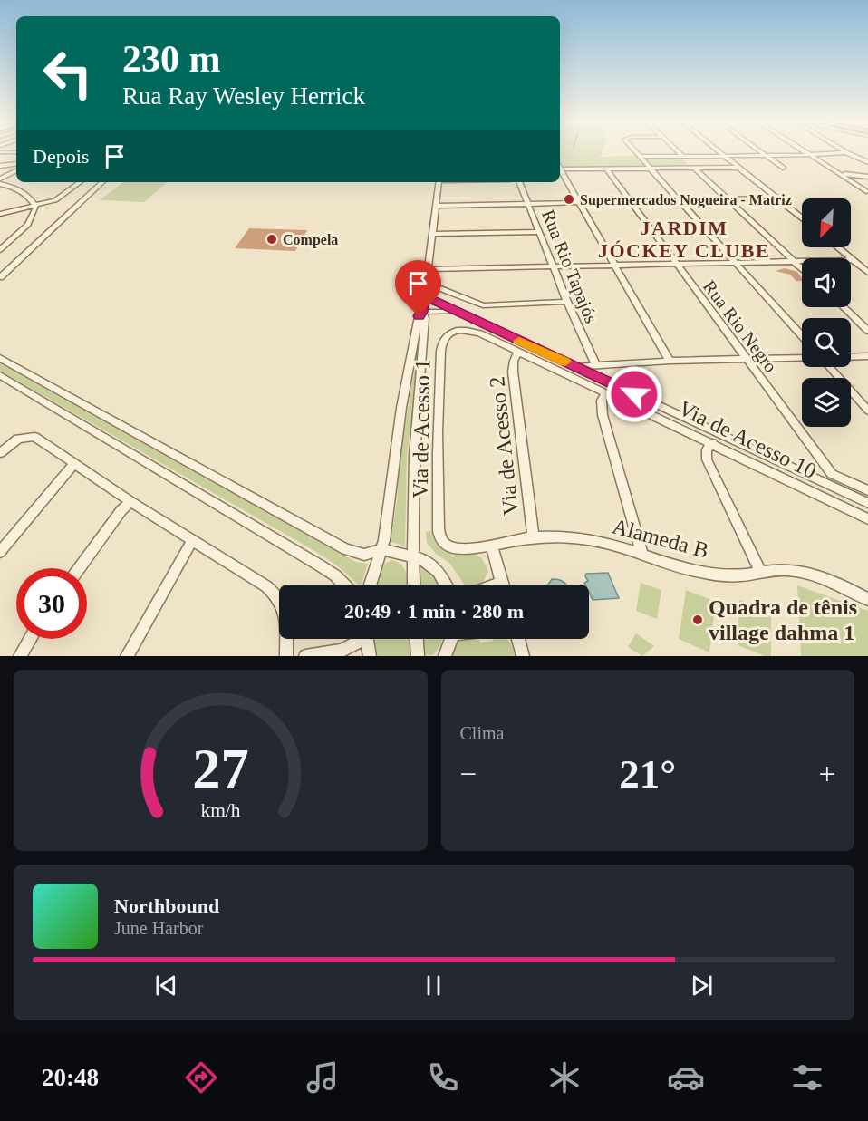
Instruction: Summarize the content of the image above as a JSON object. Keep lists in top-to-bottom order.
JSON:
{
  "streets": {
    "street": [
      "Rua Rio Tapajós",
      "Rua Rio Negro",
      "Via de Acesso 1",
      "Via de Acesso 10",
      "Via de Acesso 2",
      "Alameda B"
    ]
  },
  "crossings": [
    ["Via de Acesso 1", "Via de Acesso 10"],
    ["Via de Acesso 1", "Alameda B"],
    ["Via de Acesso 10", "Via de Acesso 2"],
    ["Via de Acesso 2", "Alameda B"]
  ],
  "districts": ["JARDIM JÓCKEY CLUBE"],
  "places": ["Supermercados Nogueira - Matriz", "Compela", "Quadra de tênis village dahma 1"],
  "north": "bottom left",
  "page": {
    "turn": ["230 m", "Rua Ray Wesley Herrick"],
    "then": "Depois",
    "limit": "30",
    "trip": "20:49 · 1 min · 280 m",
    "tile": "Clima",
    "heat": ["−", "21°", "+"],
    "song": ["Northbound", "June Harbor"],
    "tabs": "20:48",
    "gauge": ["27", "km/h"]
  }
}
